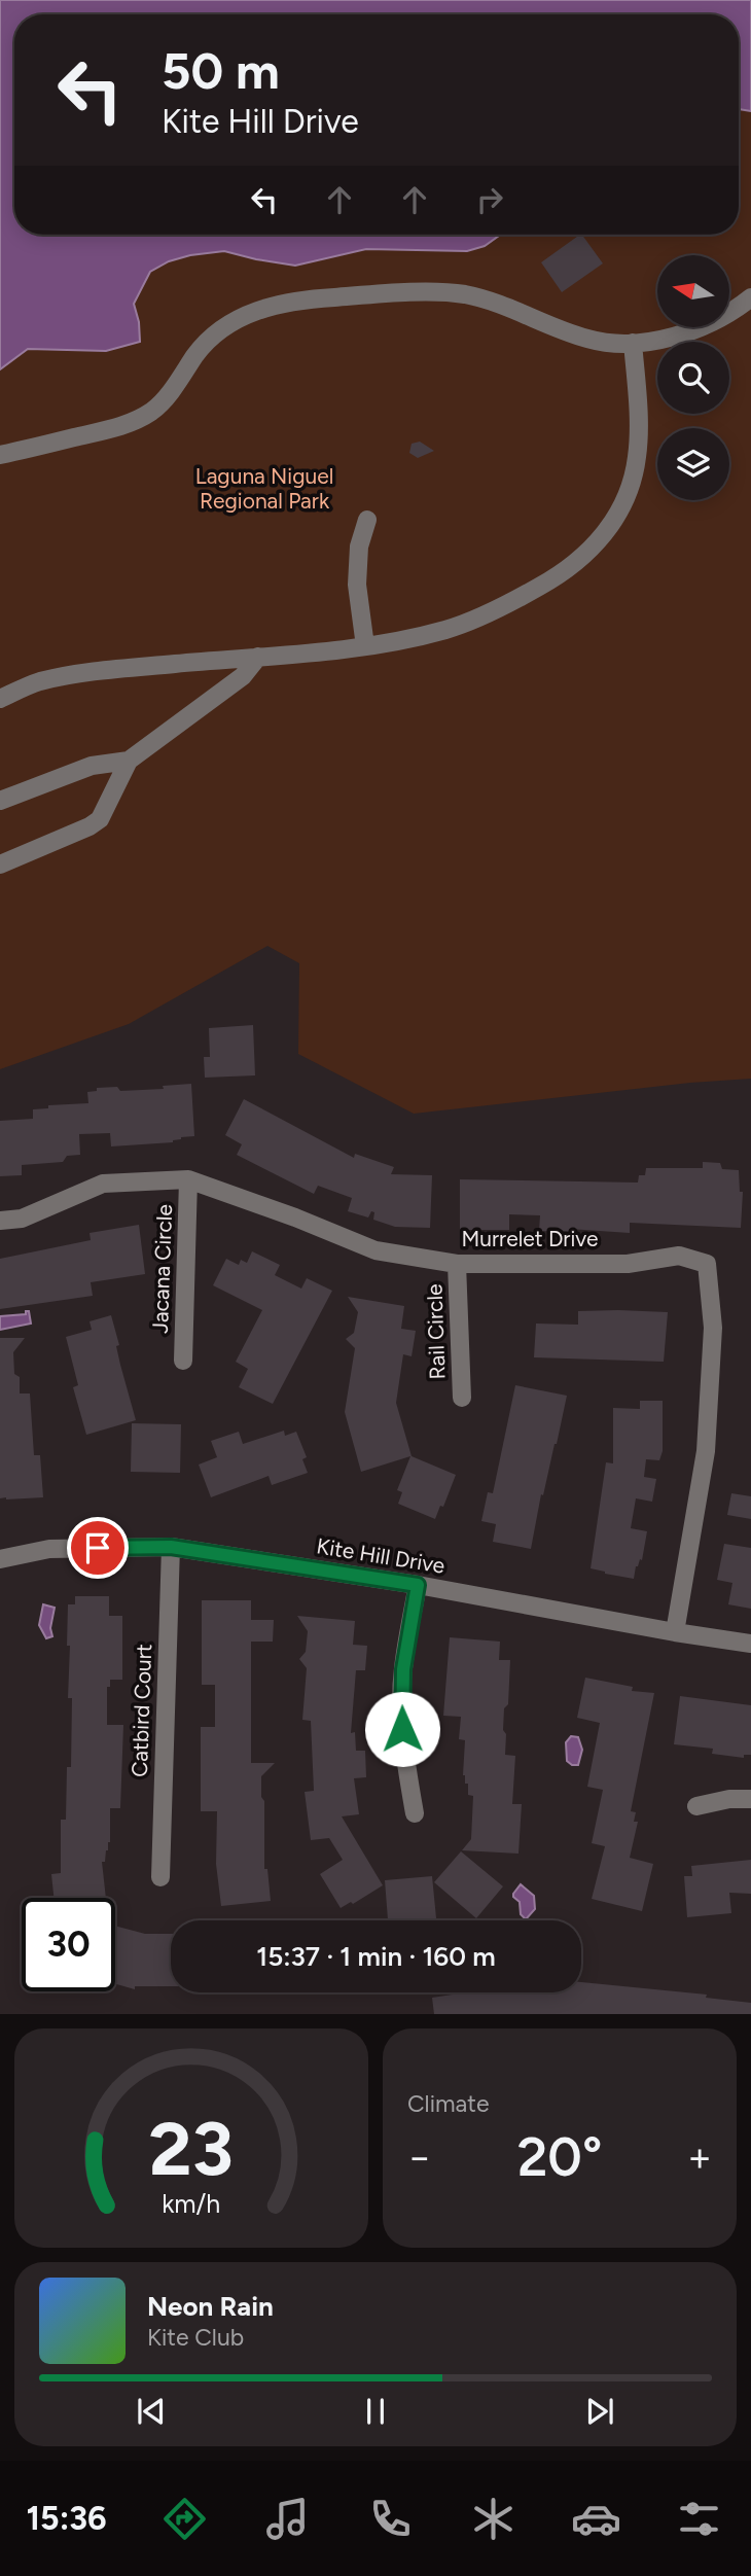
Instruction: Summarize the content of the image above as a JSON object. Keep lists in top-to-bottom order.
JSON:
{
  "streets": {
    "street": [
      "Murrelet Drive",
      "Jacana Circle",
      "Rail Circle",
      "Kite Hill Drive",
      "Catbird Court"
    ]
  },
  "crossings": [
    ["Murrelet Drive", "Jacana Circle"],
    ["Murrelet Drive", "Rail Circle"],
    ["Murrelet Drive", "Kite Hill Drive"],
    ["Kite Hill Drive", "Catbird Court"]
  ],
  "parks": ["Laguna Niguel Regional Park"],
  "north": "left",
  "page": {
    "turn": ["50 m", "Kite Hill Drive"],
    "limit": "30",
    "trip": "15:37 · 1 min · 160 m",
    "tile": "Climate",
    "heat": ["−", "20°", "+"],
    "song": ["Neon Rain", "Kite Club"],
    "tabs": "15:36",
    "gauge": ["23", "km/h"]
  }
}
